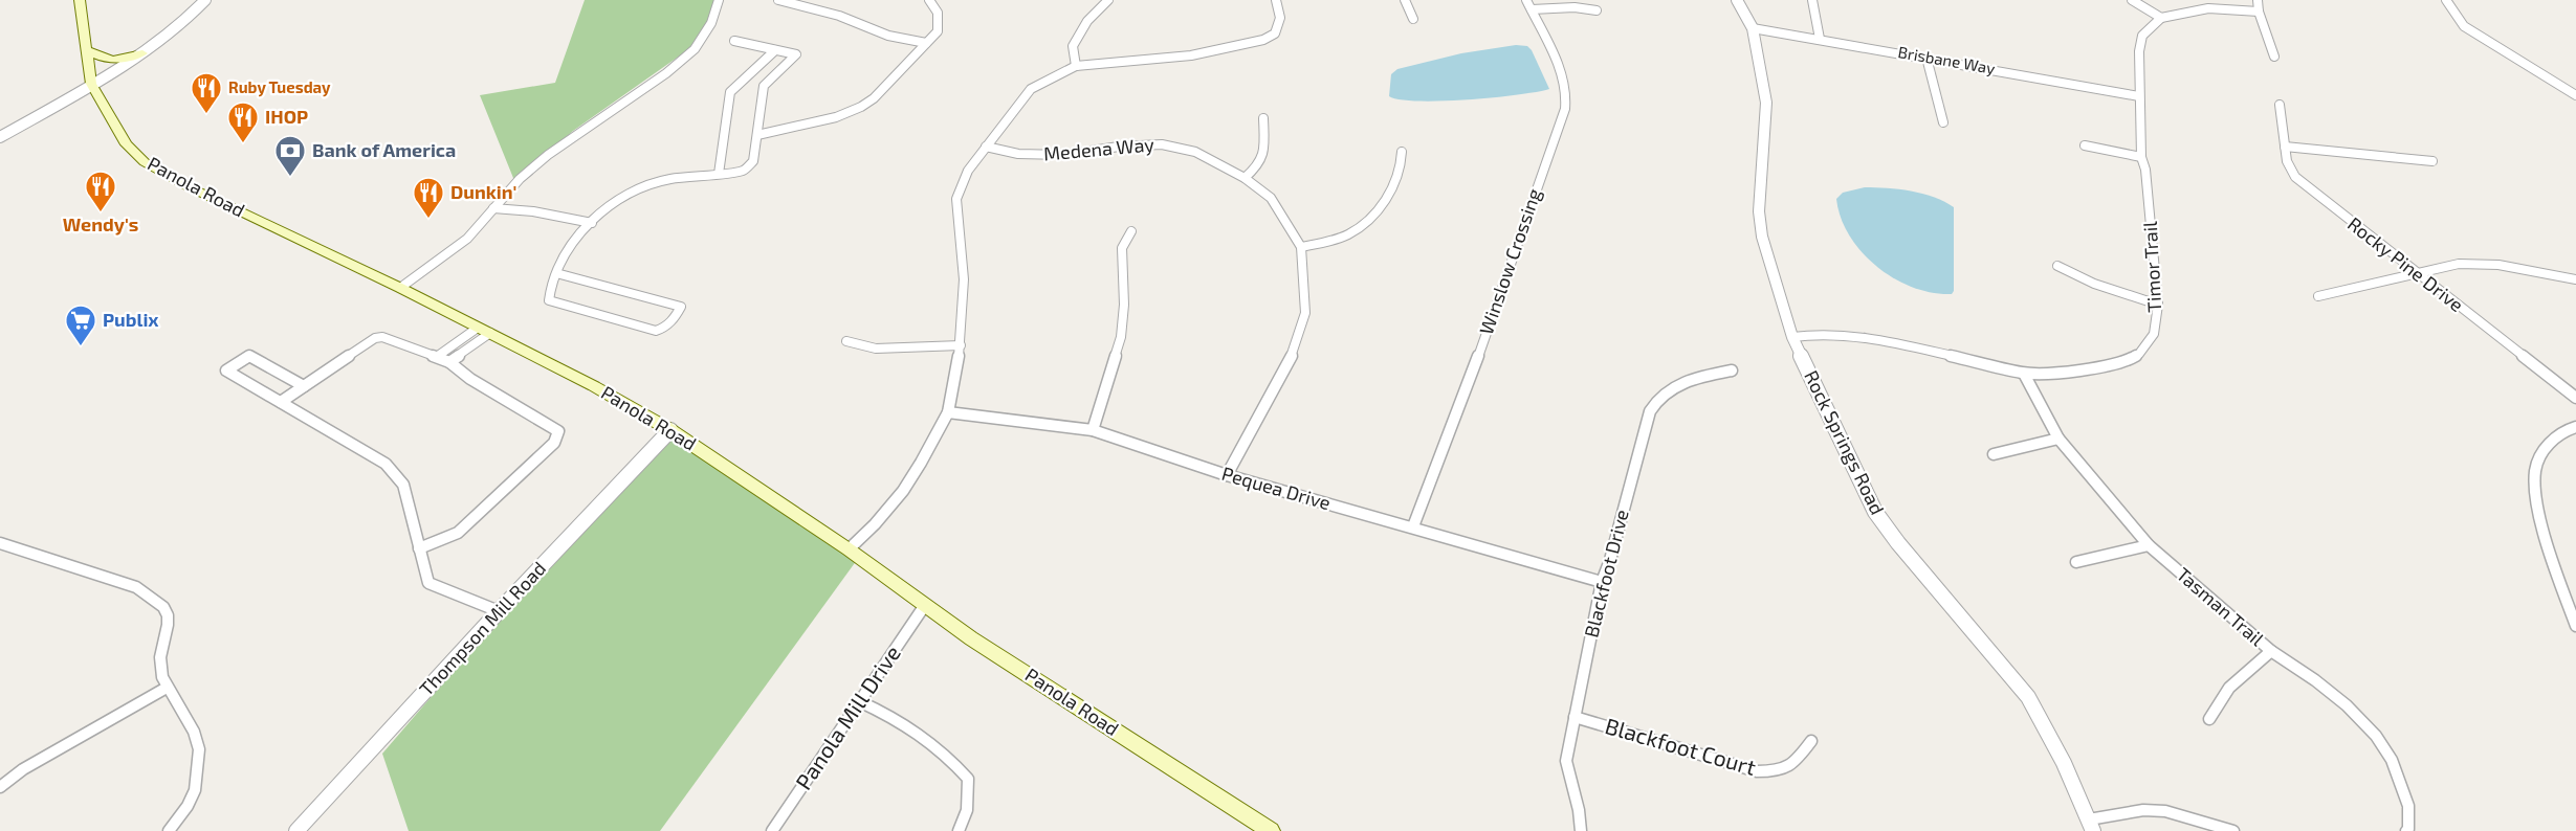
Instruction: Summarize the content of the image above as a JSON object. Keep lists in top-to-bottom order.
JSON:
{
  "streets": {
    "main road": ["Panola Road"],
    "street": [
      "Brisbane Way",
      "Medena Way",
      "Winslow Crossing",
      "Rocky Pine Drive",
      "Timor Trail",
      "Rock Springs Road",
      "Pequea Drive",
      "Blackfoot Drive",
      "Tasman Trail",
      "Thompson Mill Road",
      "Panola Mill Drive",
      "Blackfoot Court"
    ]
  },
  "crossings": [
    ["Brisbane Way", "Timor Trail"],
    ["Brisbane Way", "Rock Springs Road"],
    ["Medena Way", "Pequea Drive"],
    ["Panola Road", "Thompson Mill Road"],
    ["Panola Road", "Panola Mill Drive"],
    ["Winslow Crossing", "Pequea Drive"],
    ["Timor Trail", "Rock Springs Road"],
    ["Timor Trail", "Tasman Trail"],
    ["Pequea Drive", "Blackfoot Drive"],
    ["Blackfoot Drive", "Blackfoot Court"]
  ],
  "places": {
    "restaurant": [
      "Ruby Tuesday",
      "IHOP",
      "Wendy's",
      "Dunkin'"
    ],
    "bank": ["Bank of America"],
    "supermarket": ["Publix"]
  }
}
